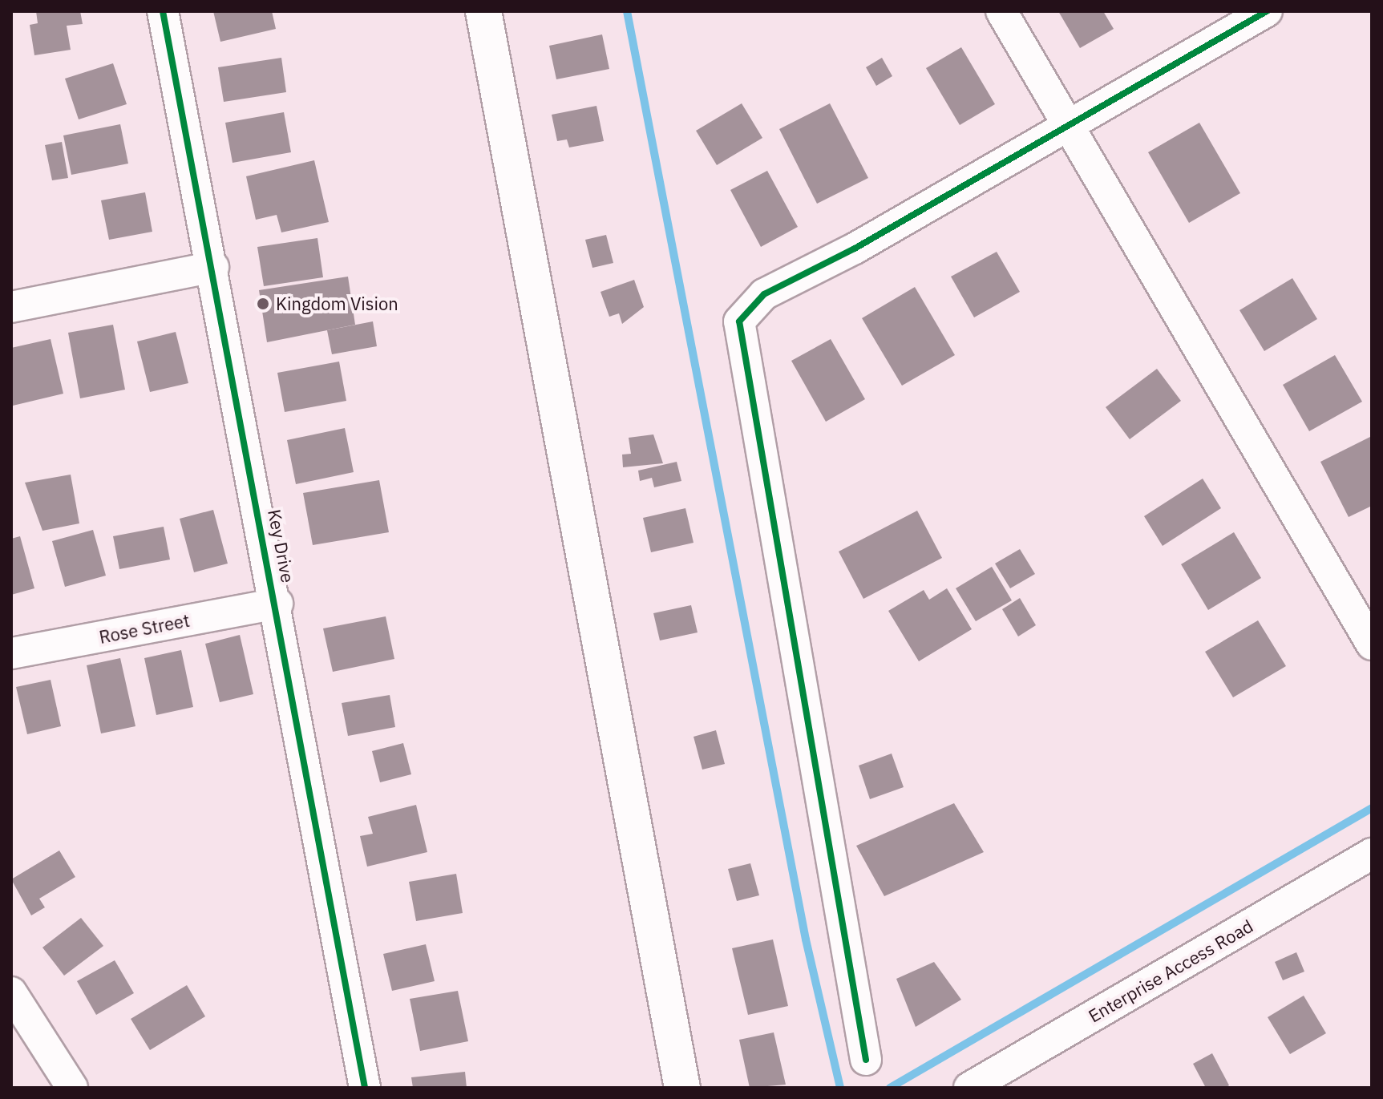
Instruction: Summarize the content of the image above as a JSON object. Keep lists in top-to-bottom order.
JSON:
{
  "streets": {
    "street": ["Key Drive", "Rose Street", "Enterprise Access Road"]
  },
  "crossings": [
    ["Key Drive", "Rose Street"]
  ],
  "places": ["Kingdom Vision"]
}
